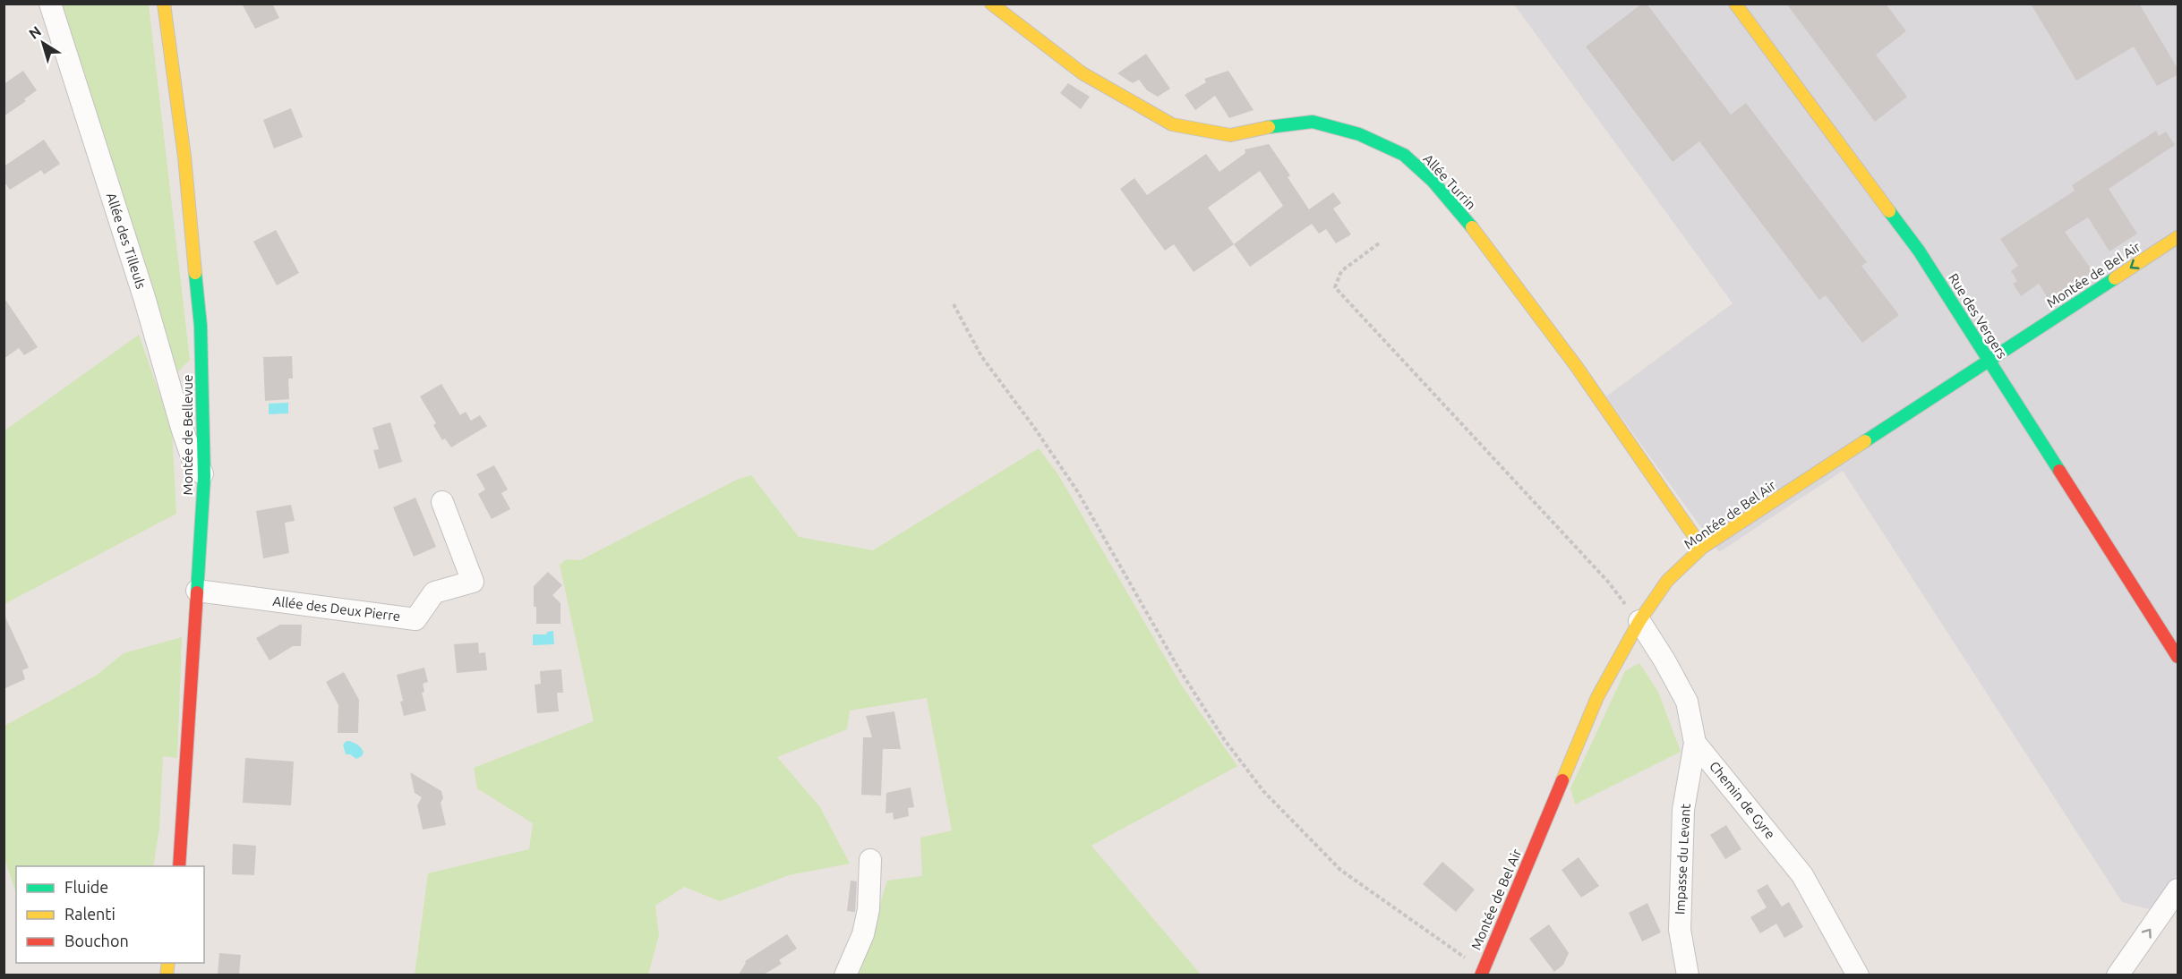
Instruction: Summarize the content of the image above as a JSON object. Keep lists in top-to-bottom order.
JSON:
{
  "streets": {
    "street": [
      "Allée Turrin",
      "Allée des Tilleuls",
      "Montée de Bel Air",
      "Rue des Vergers",
      "Montée de Bellevue",
      "Allée des Deux Pierre",
      "Chemin de Gyre",
      "Impasse du Levant"
    ]
  },
  "crossings": [
    ["Allée Turrin", "Montée de Bel Air"],
    ["Allée des Tilleuls", "Montée de Bellevue"],
    ["Montée de Bel Air", "Rue des Vergers"],
    ["Montée de Bel Air", "Chemin de Gyre"],
    ["Montée de Bellevue", "Allée des Deux Pierre"],
    ["Chemin de Gyre", "Impasse du Levant"]
  ],
  "legend": ["Fluide", "Ralenti", "Bouchon"],
  "north": "top left"
}
